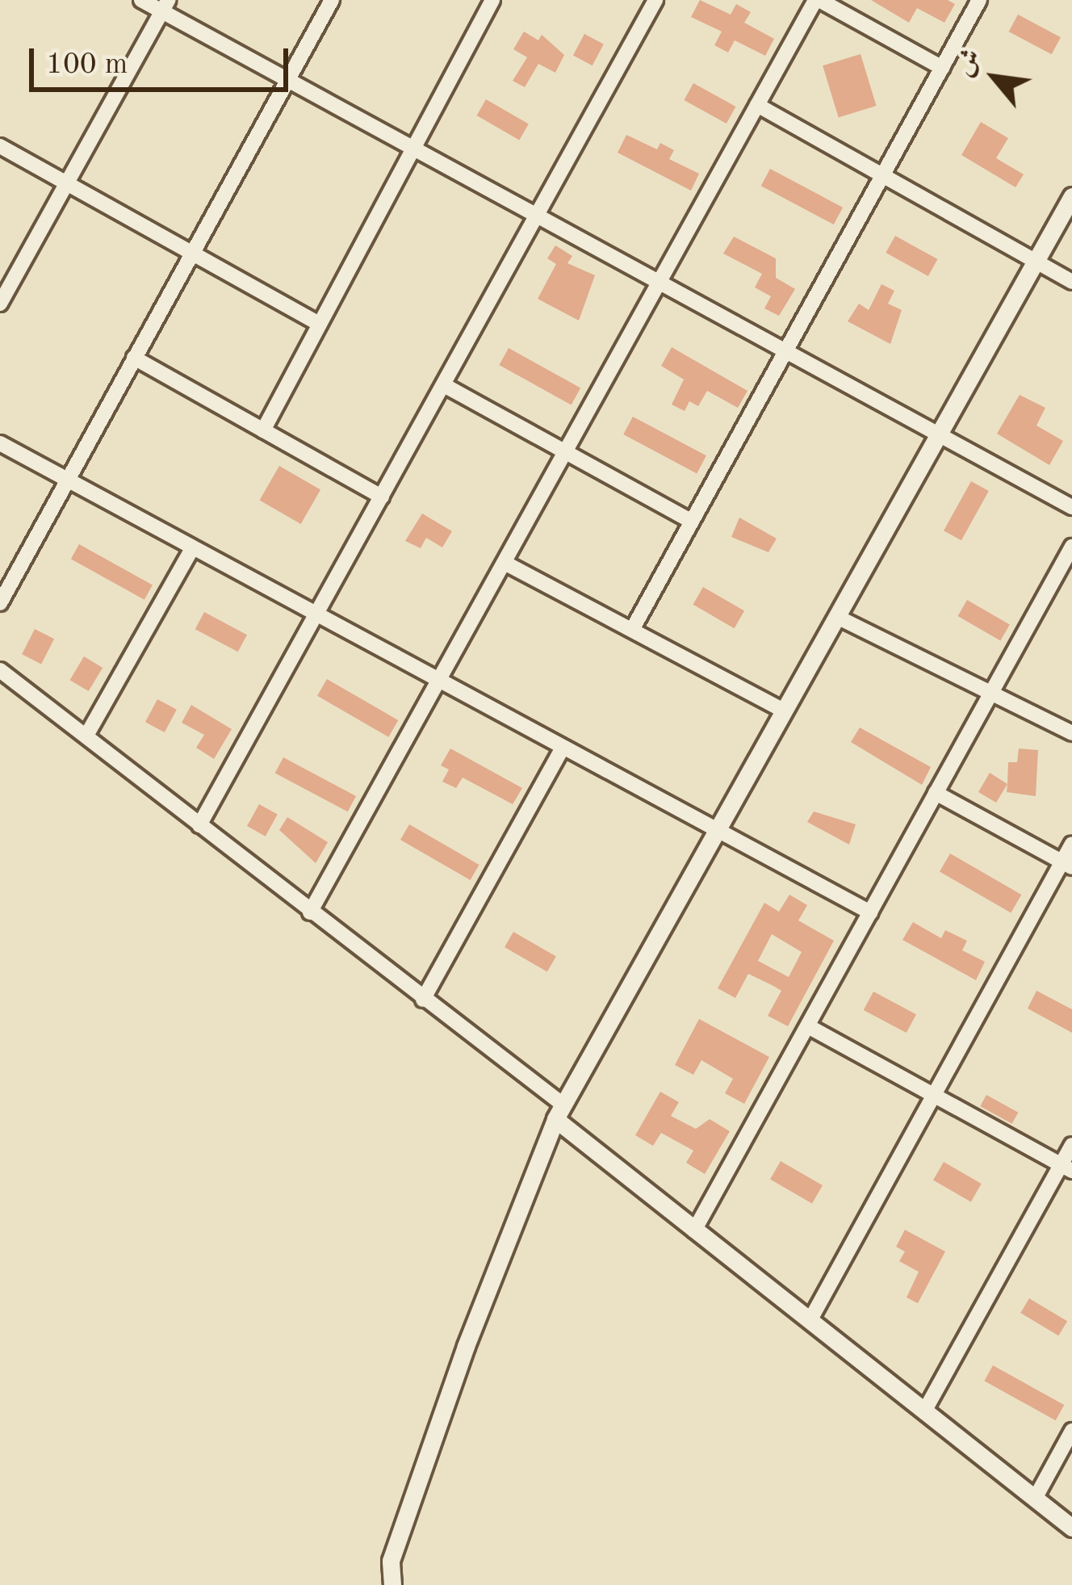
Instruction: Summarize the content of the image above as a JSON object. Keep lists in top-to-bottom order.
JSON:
{
  "scale_bar": "100 m",
  "north": "top left"
}
